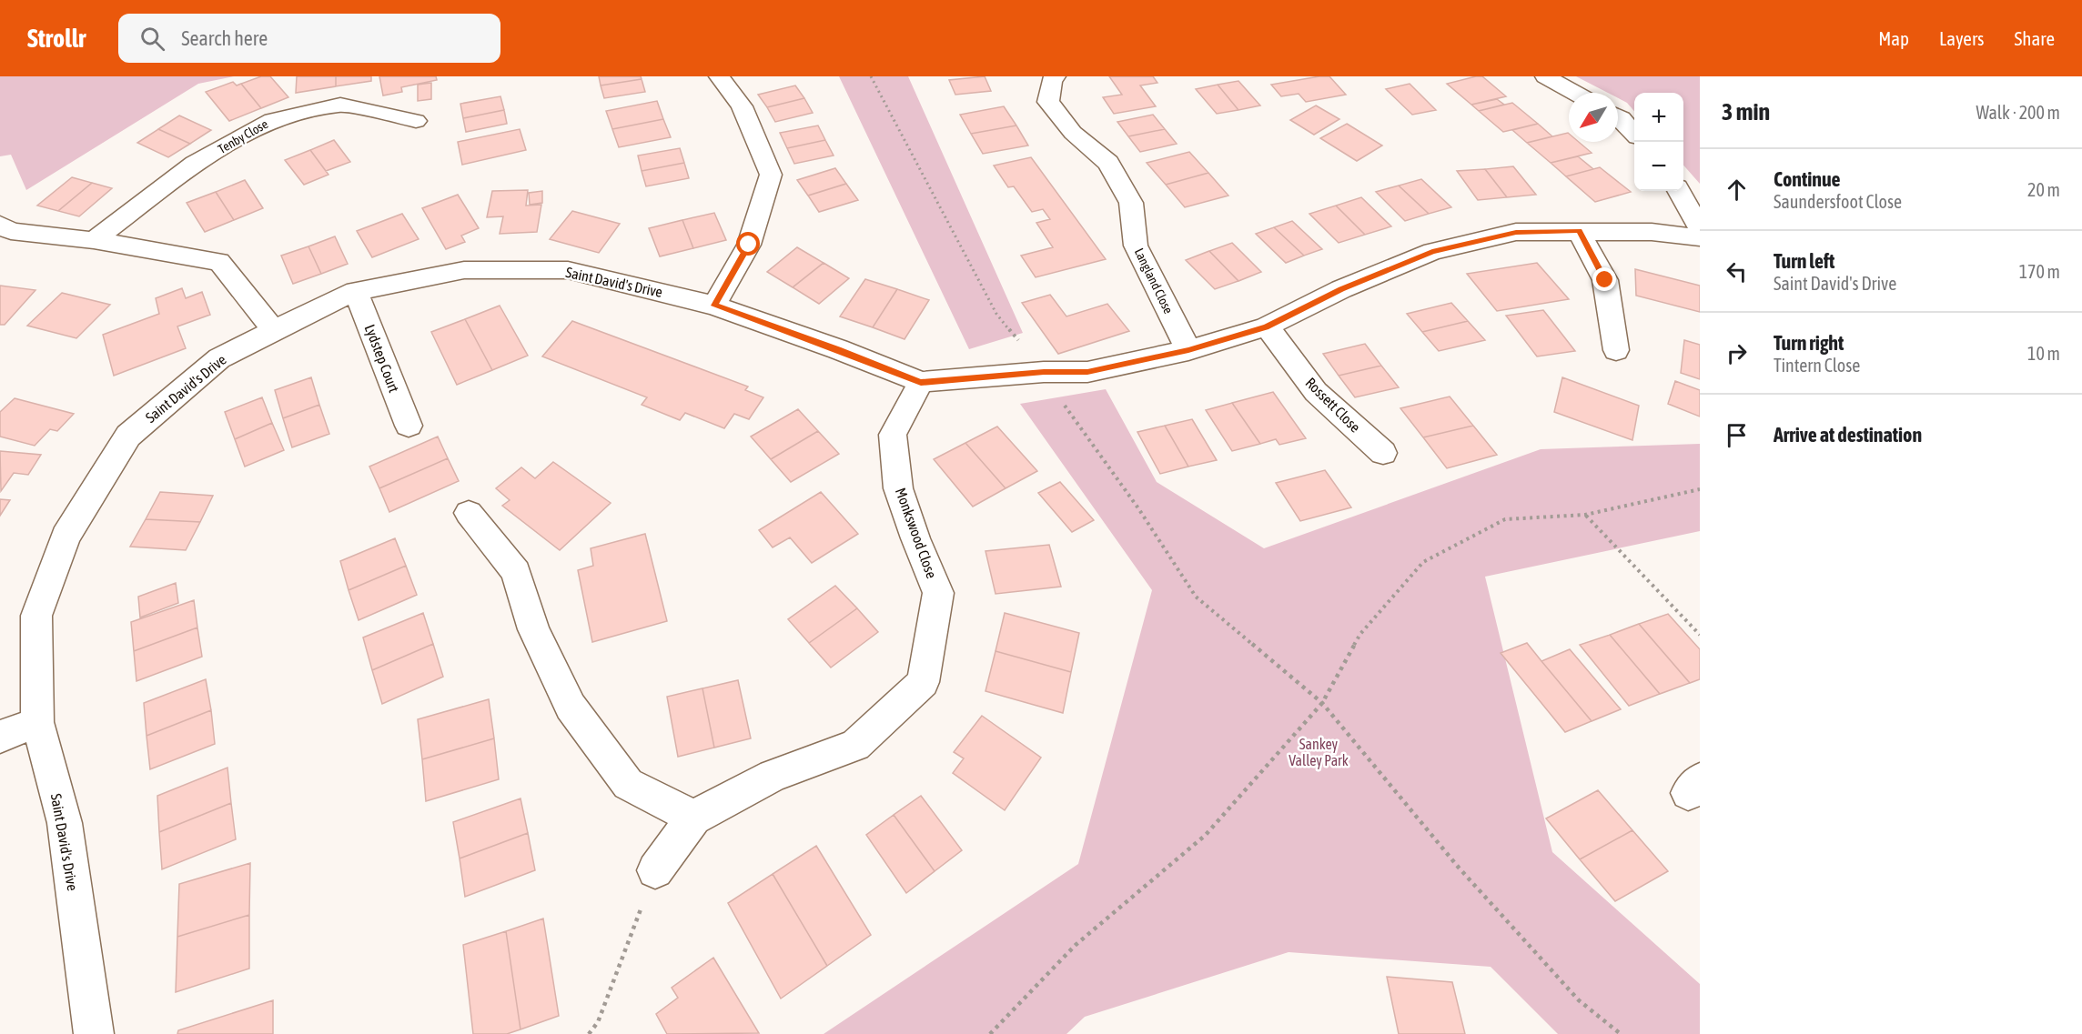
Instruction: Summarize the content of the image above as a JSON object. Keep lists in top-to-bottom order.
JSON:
{
  "streets": {
    "street": [
      "Tenby Close",
      "Langland Close",
      "Saint David's Drive",
      "Lydstep Court",
      "Rossett Close",
      "Monkswood Close"
    ]
  },
  "crossings": [
    ["Langland Close", "Saint David's Drive"],
    ["Saint David's Drive", "Lydstep Court"],
    ["Saint David's Drive", "Rossett Close"],
    ["Saint David's Drive", "Monkswood Close"]
  ],
  "parks": ["Sankey Valley Park"],
  "north": "bottom left",
  "page": {
    "header": "Strollr",
    "search": "Search here",
    "nav": ["Map", "Layers", "Share"],
    "heading": ["3 min", "Walk · 200 m"],
    "map_buttons": ["+", "−"],
    "list": [
      ["Continue", "Saundersfoot Close", "20 m"],
      ["Turn left", "Saint David's Drive", "170 m"],
      ["Turn right", "Tintern Close", "10 m"],
      "Arrive at destination"
    ]
  }
}
